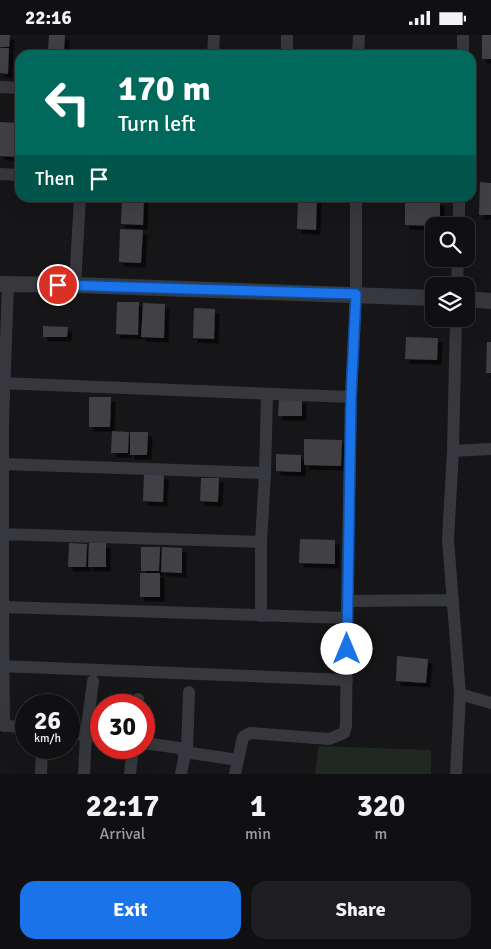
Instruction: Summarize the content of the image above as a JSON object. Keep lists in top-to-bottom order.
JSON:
{
  "page": {
    "status": "22:16",
    "turn": ["170 m", "Turn left"],
    "then": "Then",
    "speed": "26 km/h",
    "limit": "30",
    "eta": [
      "22:17",
      "Arrival",
      "1",
      "min",
      "320",
      "m"
    ],
    "buttons": ["Exit", "Share"]
  }
}
